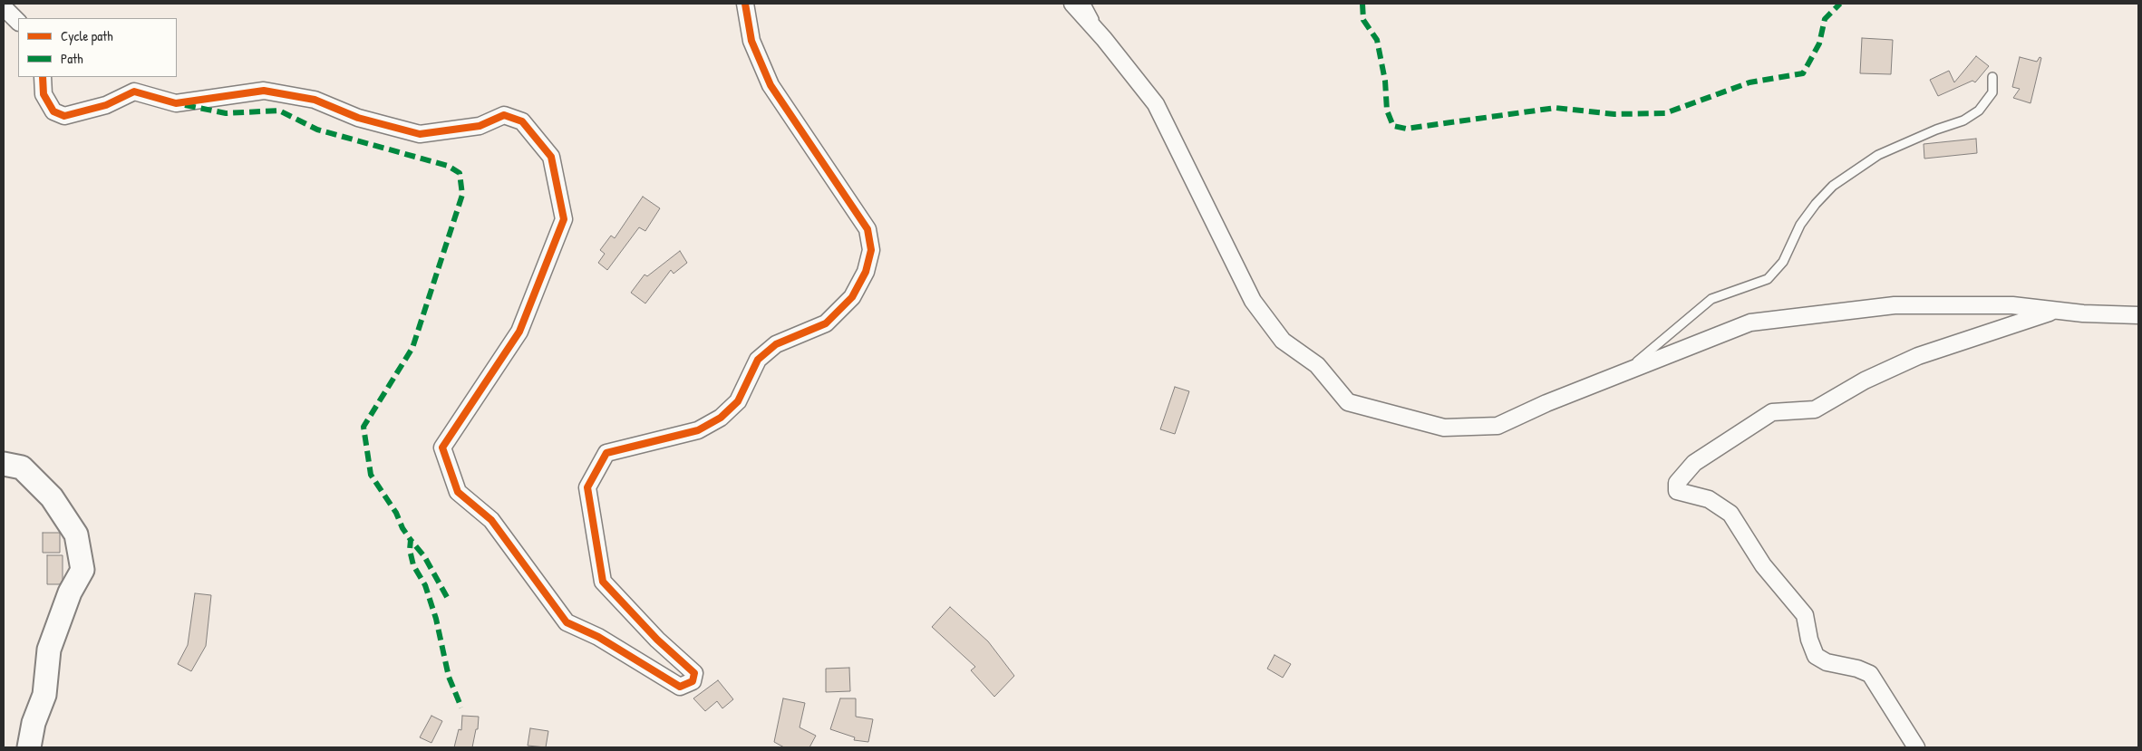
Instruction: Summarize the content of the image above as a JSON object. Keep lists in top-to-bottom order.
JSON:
{
  "legend": ["Cycle path", "Path"]
}
